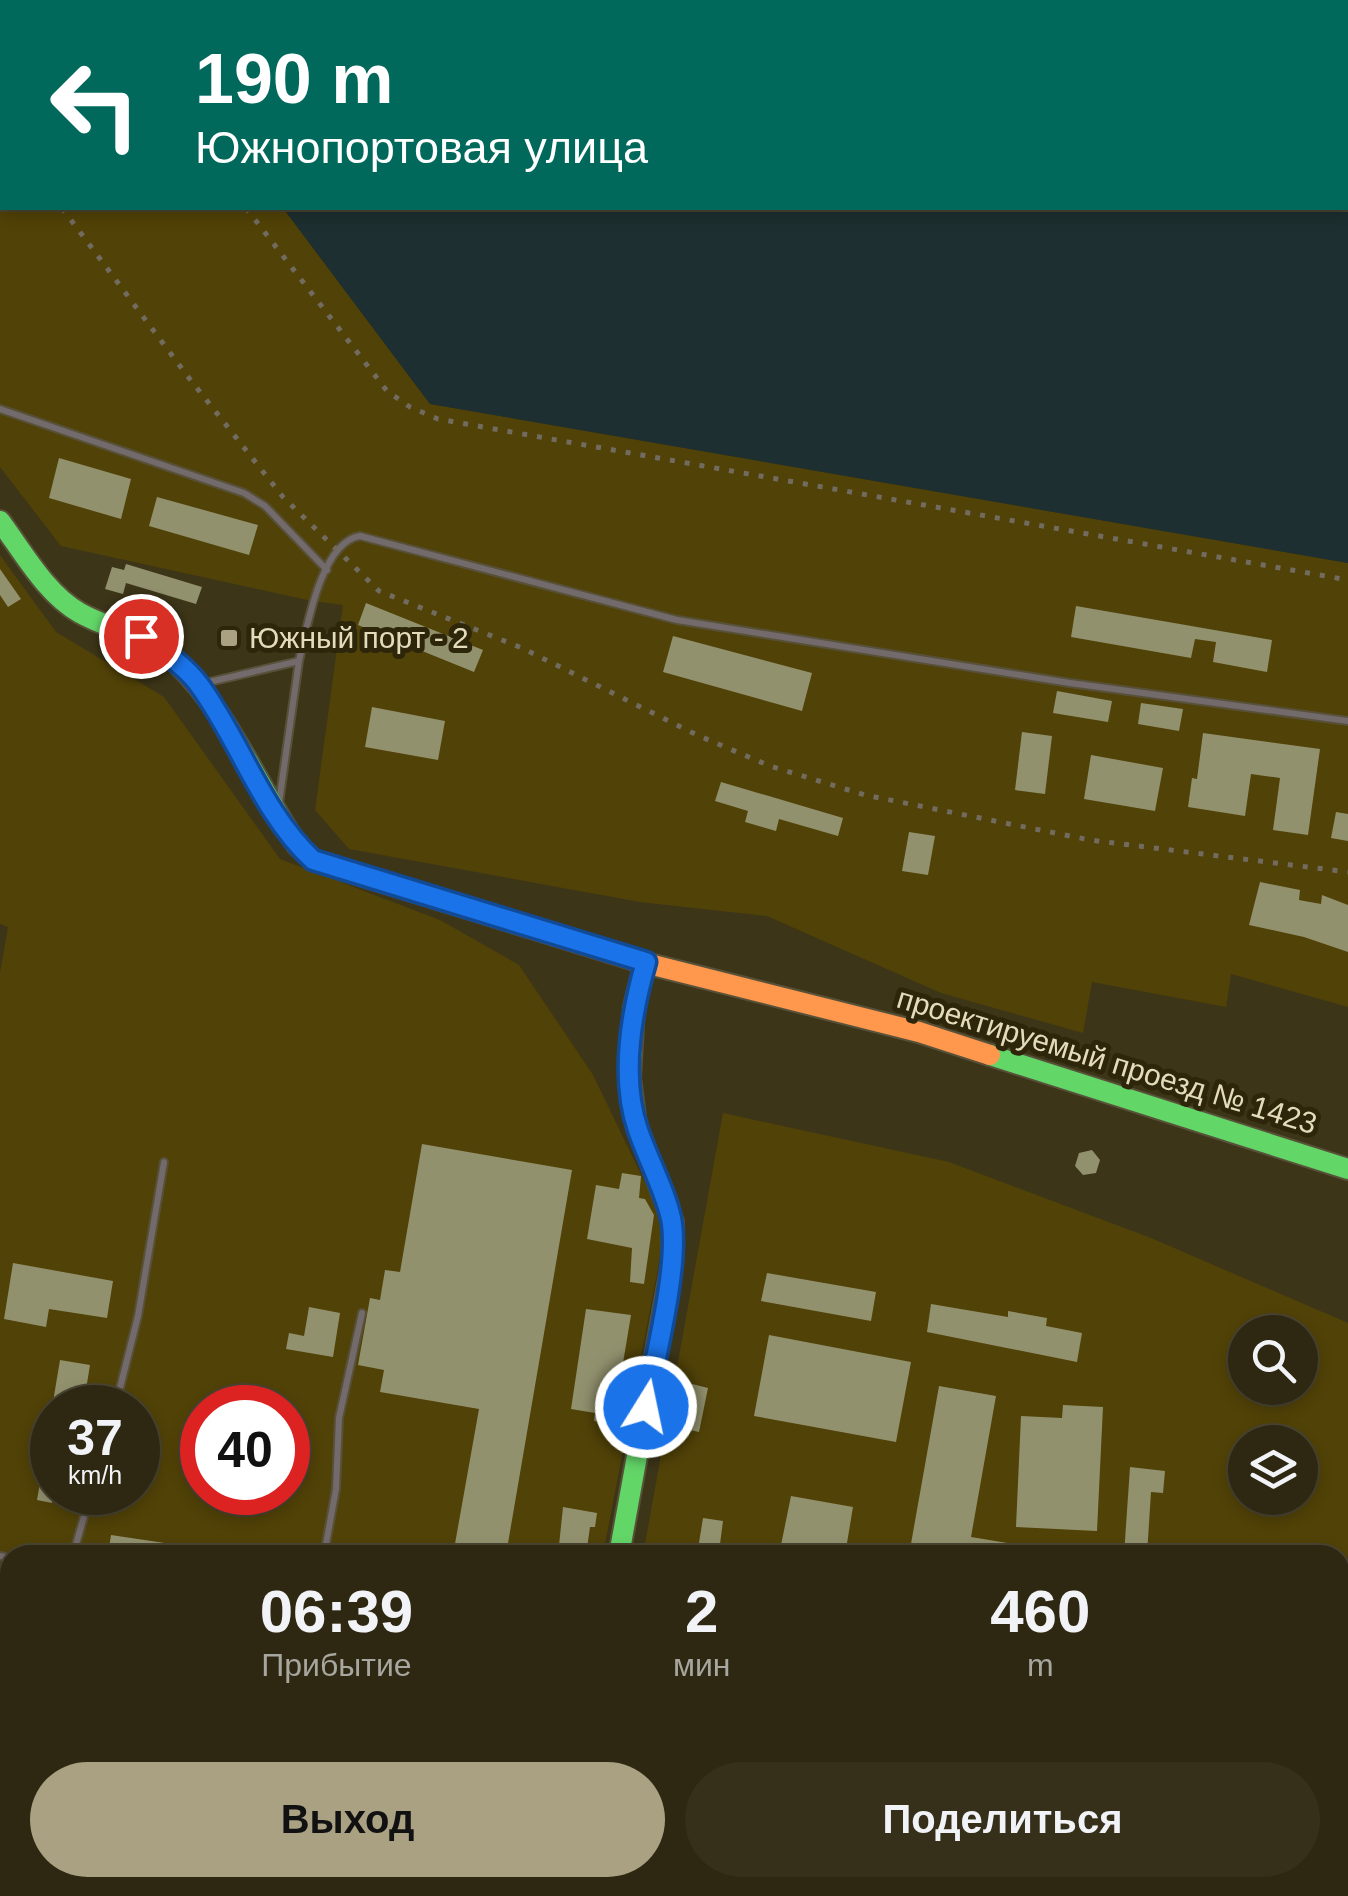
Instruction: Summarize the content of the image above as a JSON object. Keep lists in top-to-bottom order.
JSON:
{
  "streets": {
    "main road": ["проектируемый проезд № 1423"]
  },
  "places": {
    "transit": ["Южный порт - 2"]
  },
  "page": {
    "turn": ["190 m", "Южнопортовая улица"],
    "speed": "37 km/h",
    "limit": "40",
    "eta": [
      "06:39",
      "Прибытие",
      "2",
      "мин",
      "460",
      "m"
    ],
    "buttons": ["Выход", "Поделиться"]
  }
}
